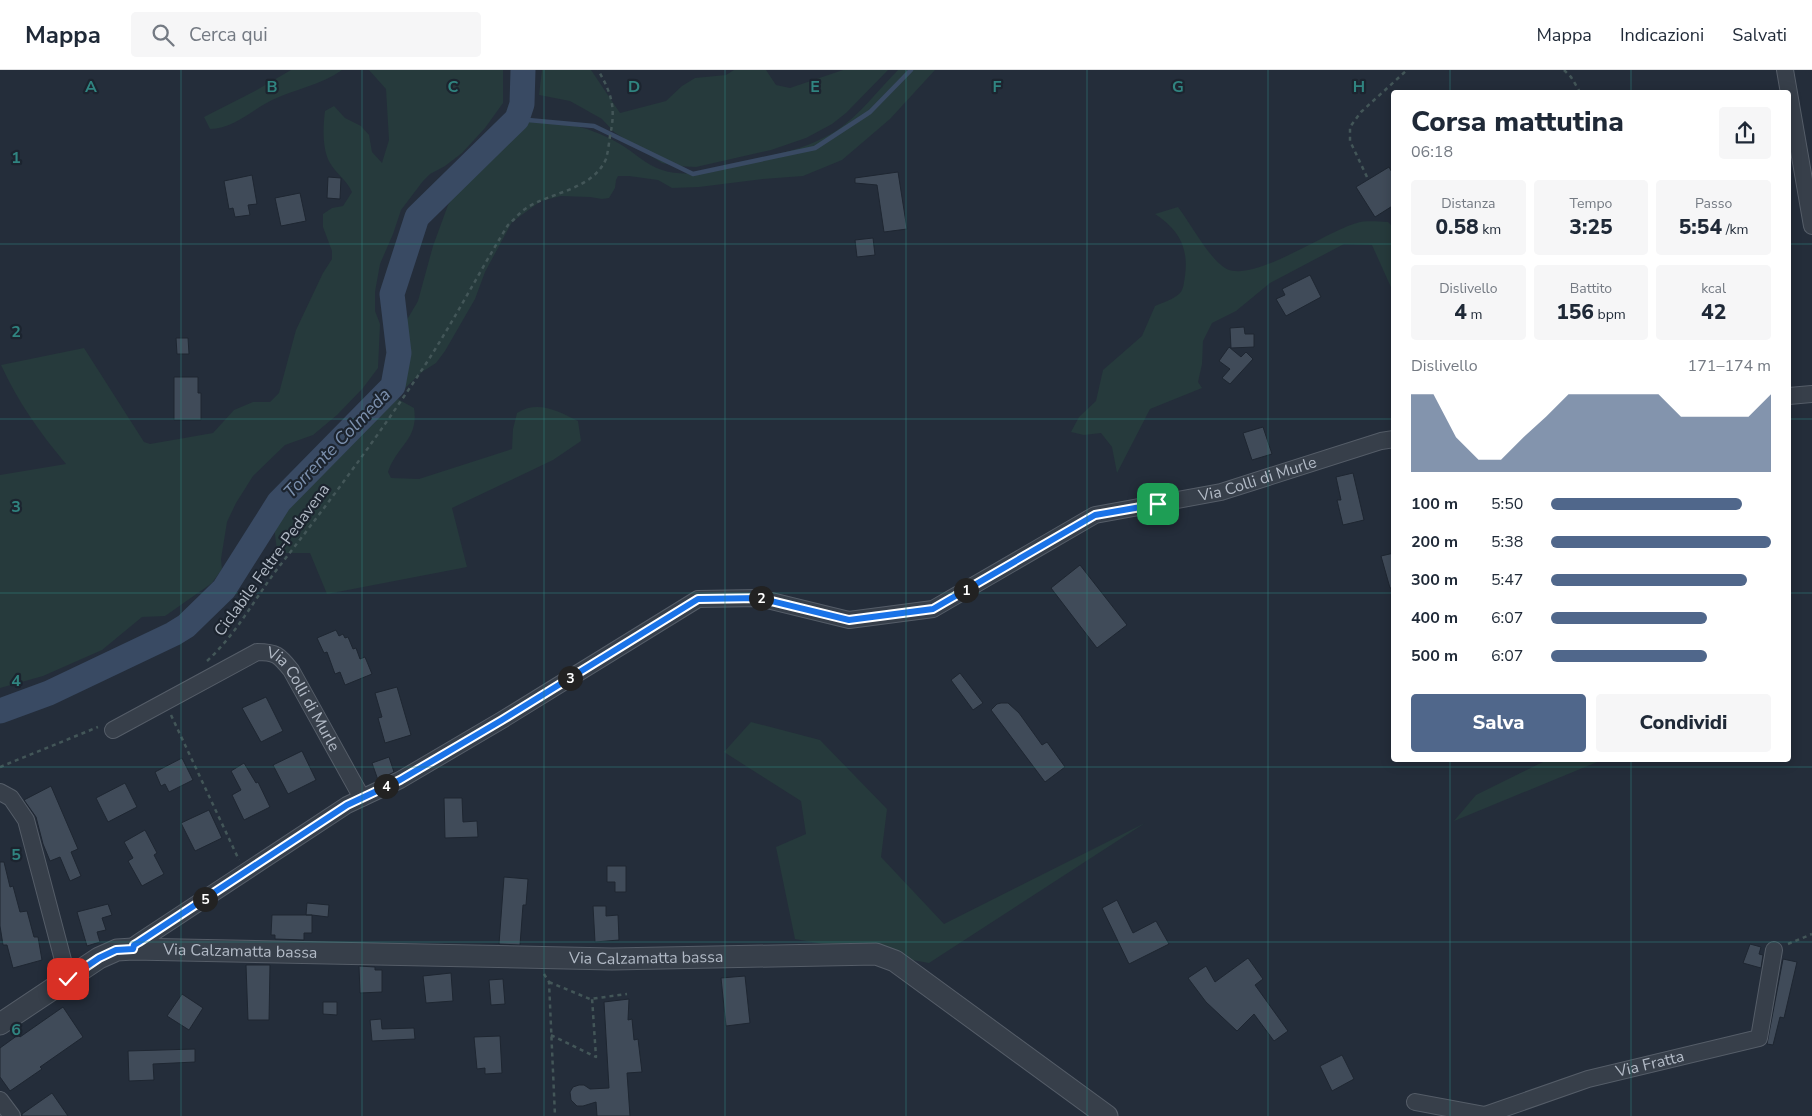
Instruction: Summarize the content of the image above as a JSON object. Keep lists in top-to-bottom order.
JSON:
{
  "streets": {
    "street": ["Via Colli di Murle", "Via Calzamatta bassa", "Via Fratta"],
    "path": ["Ciclabile Feltre-Pedavena"]
  },
  "crossings": [
    ["Via Colli di Murle", "Via Calzamatta bassa"]
  ],
  "water": ["Torrente Colmeda"],
  "page": {
    "header": "Mappa",
    "search": "Cerca qui",
    "nav": ["Mappa", "Indicazioni", "Salvati"],
    "heading": ["Corsa mattutina", "06:18"],
    "stats": [
      ["Distanza", "0.58 km"],
      ["Tempo", "3:25"],
      ["Passo", "5:54 /km"],
      ["Dislivello", "4 m"],
      ["Battito", "156 bpm"],
      ["kcal", "42"]
    ],
    "chart": ["Dislivello", "171–174 m"],
    "list": [
      {
        "name": "100 m",
        "note": "5:50"
      },
      {
        "name": "200 m",
        "note": "5:38"
      },
      {
        "name": "300 m",
        "note": "5:47"
      },
      {
        "name": "400 m",
        "note": "6:07"
      },
      {
        "name": "500 m",
        "note": "6:07"
      }
    ],
    "pins": [
      "1",
      "2",
      "3",
      "4",
      "5"
    ],
    "buttons": ["Salva", "Condividi"]
  },
  "grid": {
    "columns": [
      "A",
      "B",
      "C",
      "D",
      "E",
      "F",
      "G",
      "H"
    ],
    "rows": [
      "1",
      "2",
      "3",
      "4",
      "5",
      "6"
    ]
  }
}
